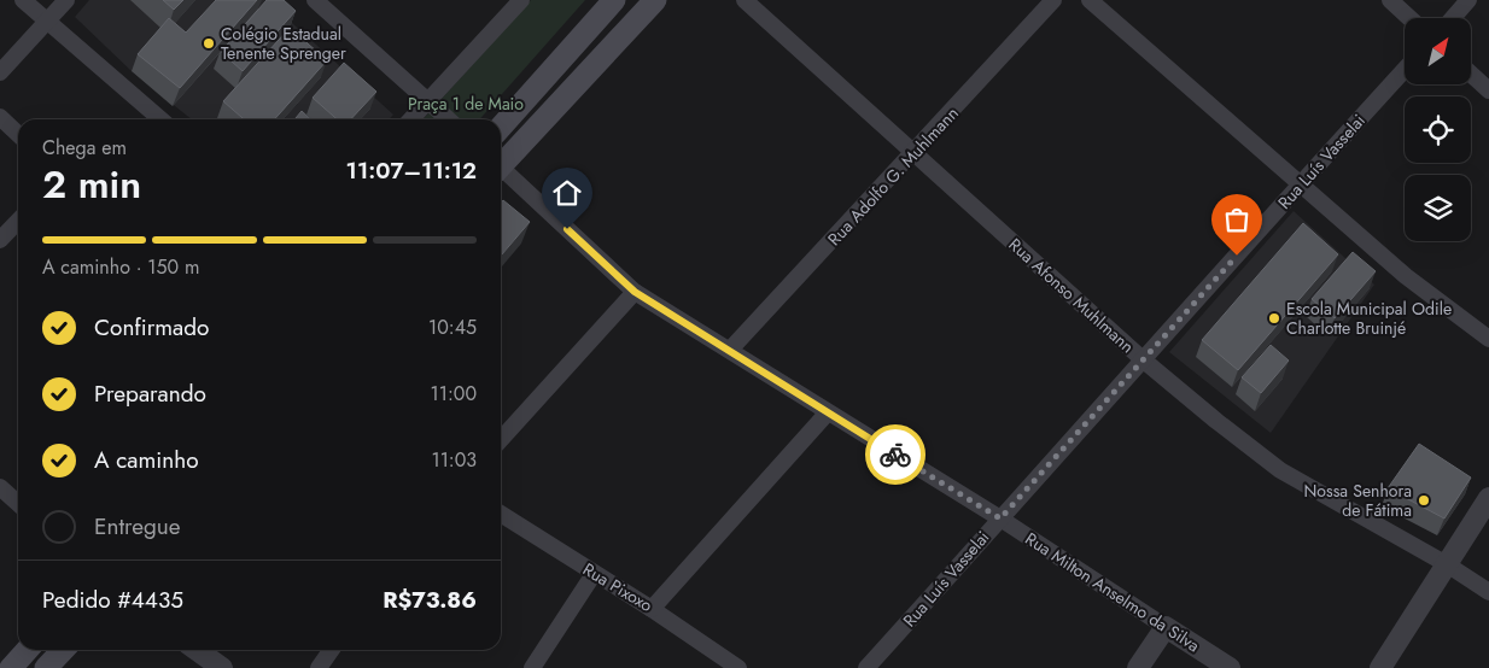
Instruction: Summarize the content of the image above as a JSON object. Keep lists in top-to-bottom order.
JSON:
{
  "streets": {
    "street": [
      "Rua Luís Vasselai",
      "Rua Adolfo G. Muhlmann",
      "Rua Afonso Muhlmann",
      "Rua Pixoxo",
      "Rua Milton Anselmo da Silva"
    ]
  },
  "crossings": [
    ["Rua Luís Vasselai", "Rua Afonso Muhlmann"],
    ["Rua Luís Vasselai", "Rua Milton Anselmo da Silva"],
    ["Rua Adolfo G. Muhlmann", "Rua Afonso Muhlmann"],
    ["Rua Adolfo G. Muhlmann", "Rua Milton Anselmo da Silva"]
  ],
  "parks": ["Praça 1 de Maio"],
  "places": ["Colégio Estadual Tenente Sprenger", "Escola Municipal Odile Charlotte Bruinjé", "Nossa Senhora de Fátima"],
  "north": "top right",
  "page": {
    "heading": ["2 min", "Chega em", "11:07–11:12"],
    "panel": ["Pedido #4435", "R$73.86"],
    "bar": "A caminho · 150 m",
    "list": [
      ["Confirmado", "10:45"],
      ["Preparando", "11:00"],
      ["A caminho", "11:03"],
      "Entregue"
    ]
  }
}
